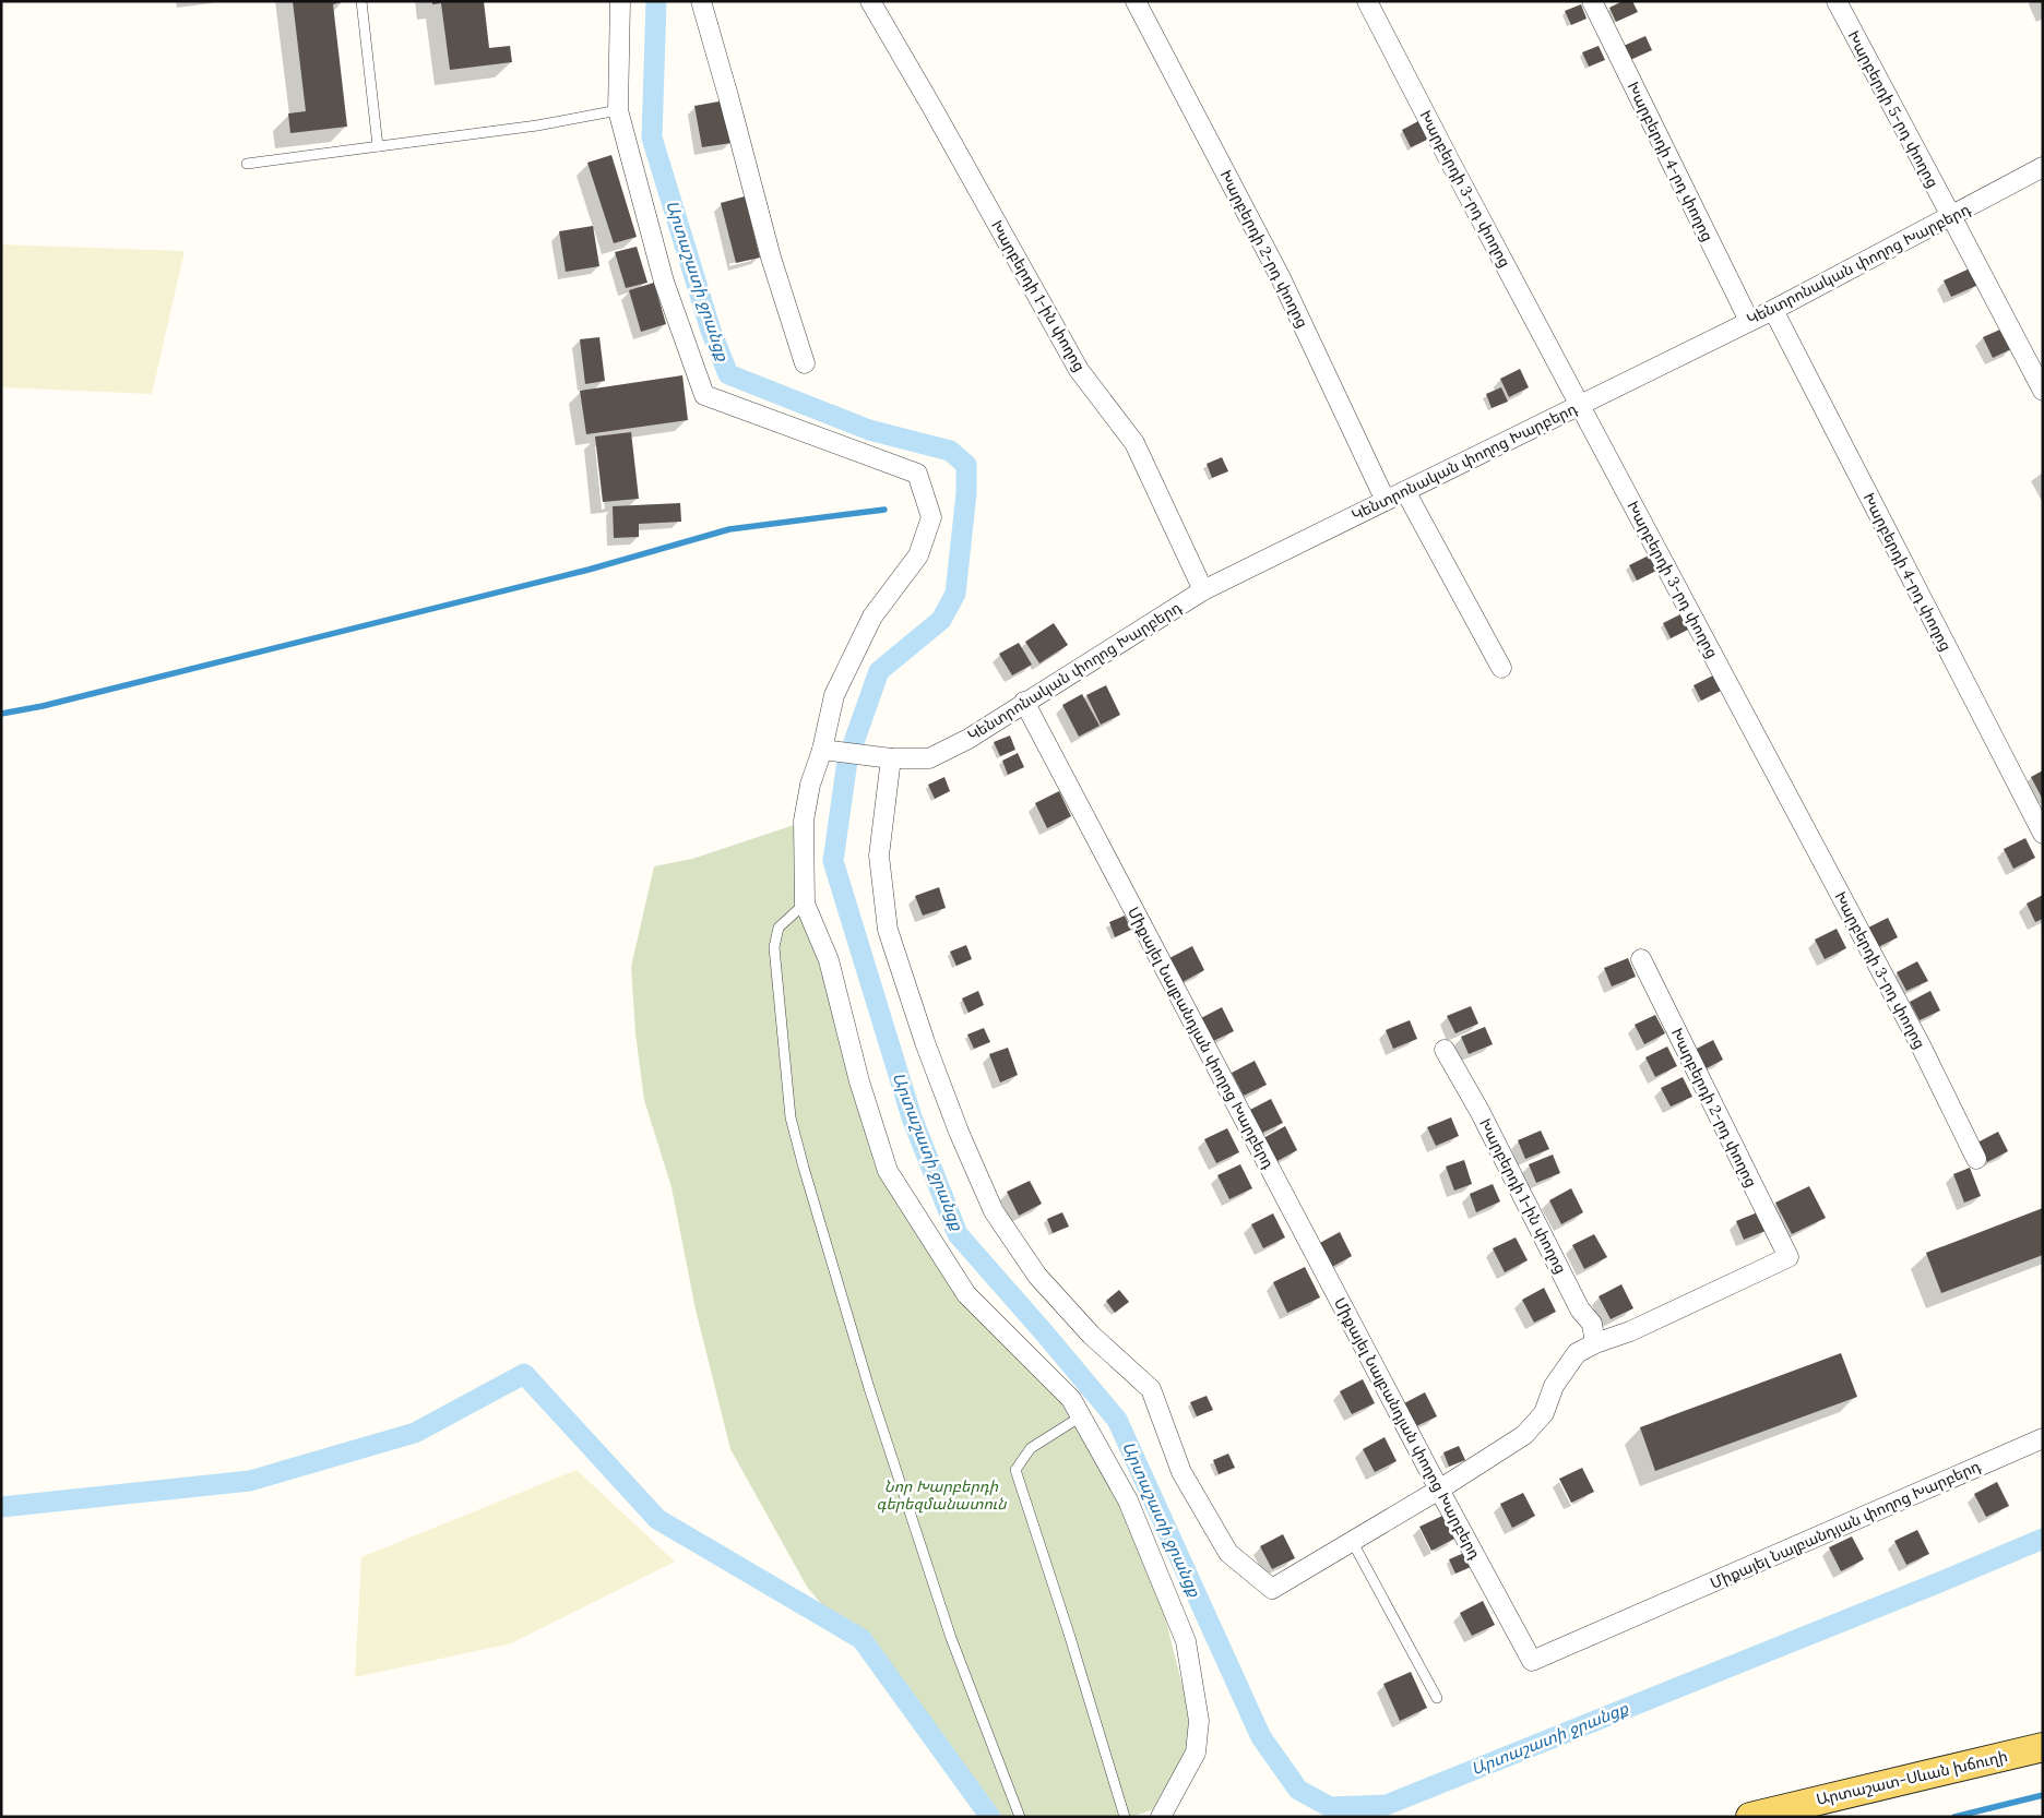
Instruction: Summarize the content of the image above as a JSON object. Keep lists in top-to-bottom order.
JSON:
{
  "streets": {
    "main road": ["Արտաշատ-Սևան խճուղի"],
    "street": [
      "Խարբերդի 5-րդ փողոց",
      "Խարբերդի 4-րդ փողոց",
      "Խարբերդի 3-րդ փողոց",
      "Խարբերդի 2-րդ փողոց",
      "Կենտրոնական փողոց Խարբերդ",
      "Խարբերդի 1-ին փողոց",
      "Միքայել Նալբանդյան փողոց Խարբերդ"
    ]
  },
  "crossings": [
    ["Խարբերդի 5-րդ փողոց", "Կենտրոնական փողոց Խարբերդ"],
    ["Խարբերդի 4-րդ փողոց", "Կենտրոնական փողոց Խարբերդ"],
    ["Խարբերդի 3-րդ փողոց", "Կենտրոնական փողոց Խարբերդ"],
    ["Խարբերդի 2-րդ փողոց", "Կենտրոնական փողոց Խարբերդ"],
    ["Խարբերդի 2-րդ փողոց", "Խարբերդի 1-ին փողոց"],
    ["Կենտրոնական փողոց Խարբերդ", "Խարբերդի 1-ին փողոց"],
    ["Կենտրոնական փողոց Խարբերդ", "Միքայել Նալբանդյան փողոց Խարբերդ"]
  ],
  "water": ["Արտաշատի ջրանցք"],
  "parks": ["Նոր Խարբերդի գերեզմանատուն"]
}
